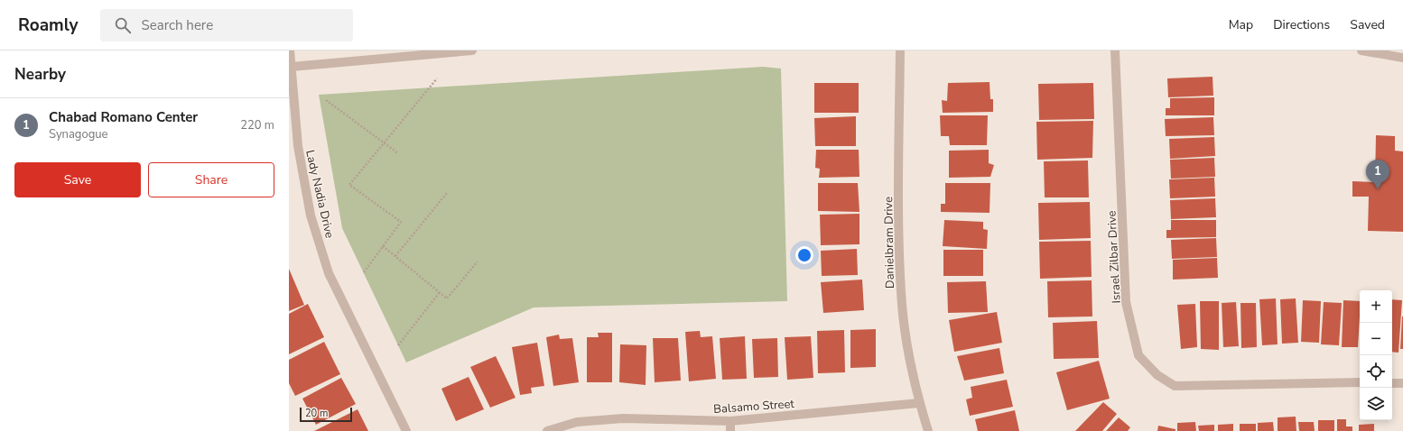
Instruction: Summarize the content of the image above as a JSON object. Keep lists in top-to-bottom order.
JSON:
{
  "streets": {
    "street": [
      "Lady Nadia Drive",
      "Danielbram Drive",
      "Israel Zilbar Drive",
      "Balsamo Street"
    ]
  },
  "crossings": [
    ["Danielbram Drive", "Balsamo Street"]
  ],
  "scale_bar": "20 m",
  "page": {
    "header": "Roamly",
    "search": "Search here",
    "nav": ["Map", "Directions", "Saved"],
    "heading": "Nearby",
    "list": [
      {
        "mark": "1",
        "name": "Chabad Romano Center",
        "note": "Synagogue",
        "value": "220 m"
      }
    ],
    "buttons": ["Save", "Share"],
    "pins": "1",
    "map_buttons": ["+", "−"],
    "scale": "20 m"
  }
}
